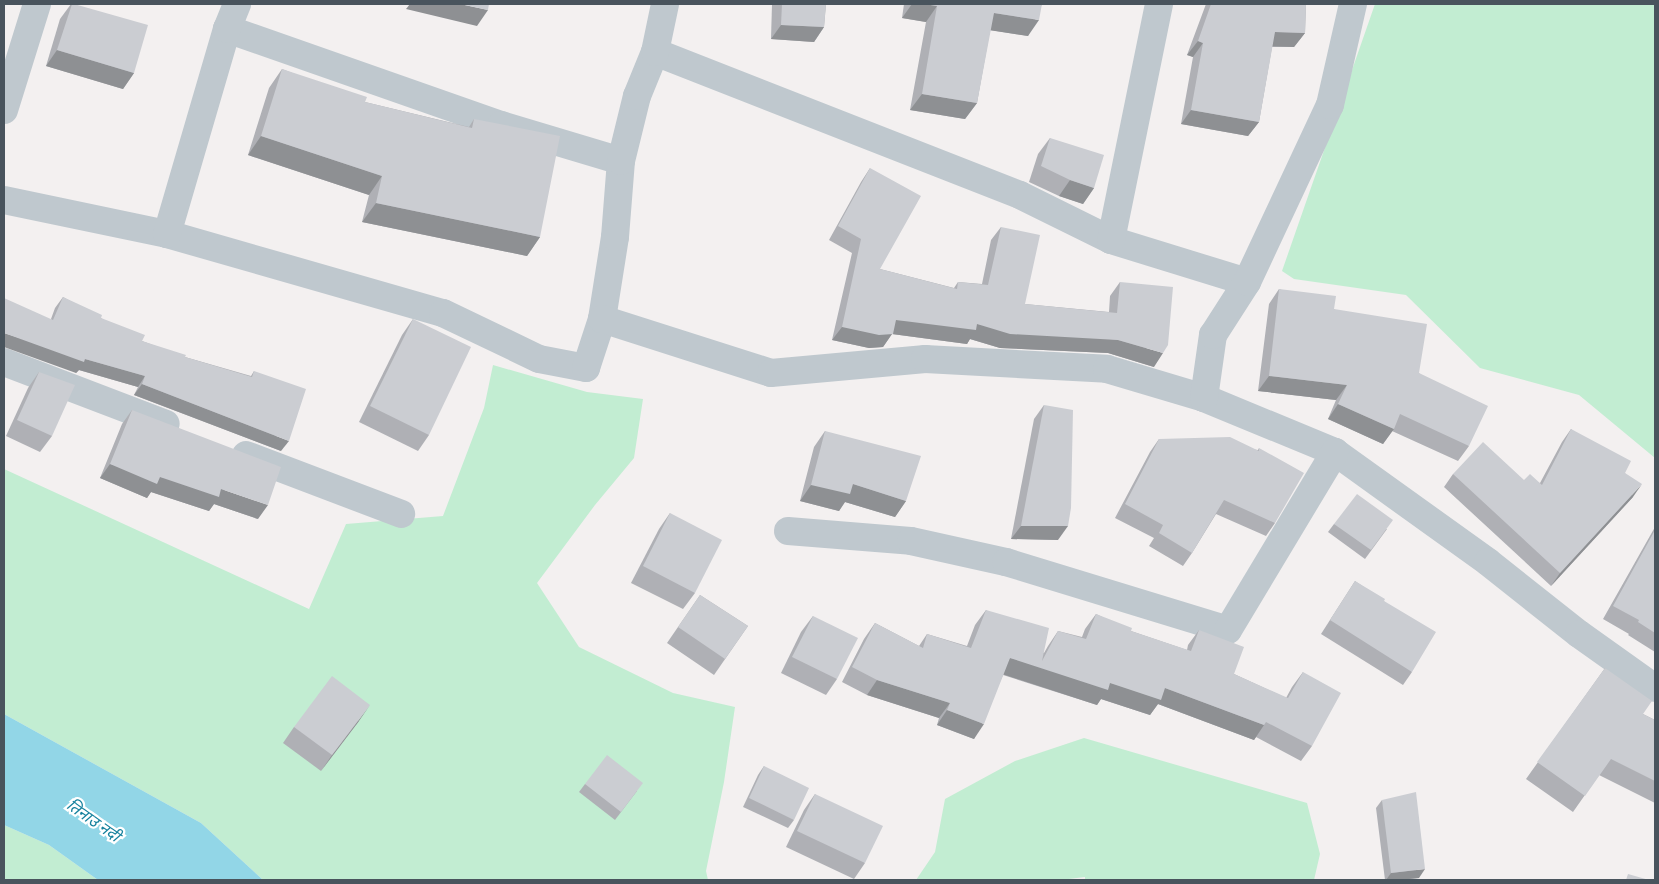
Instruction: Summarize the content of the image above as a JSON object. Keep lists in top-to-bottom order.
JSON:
{
  "water": ["तिनाउ नदी"]
}
